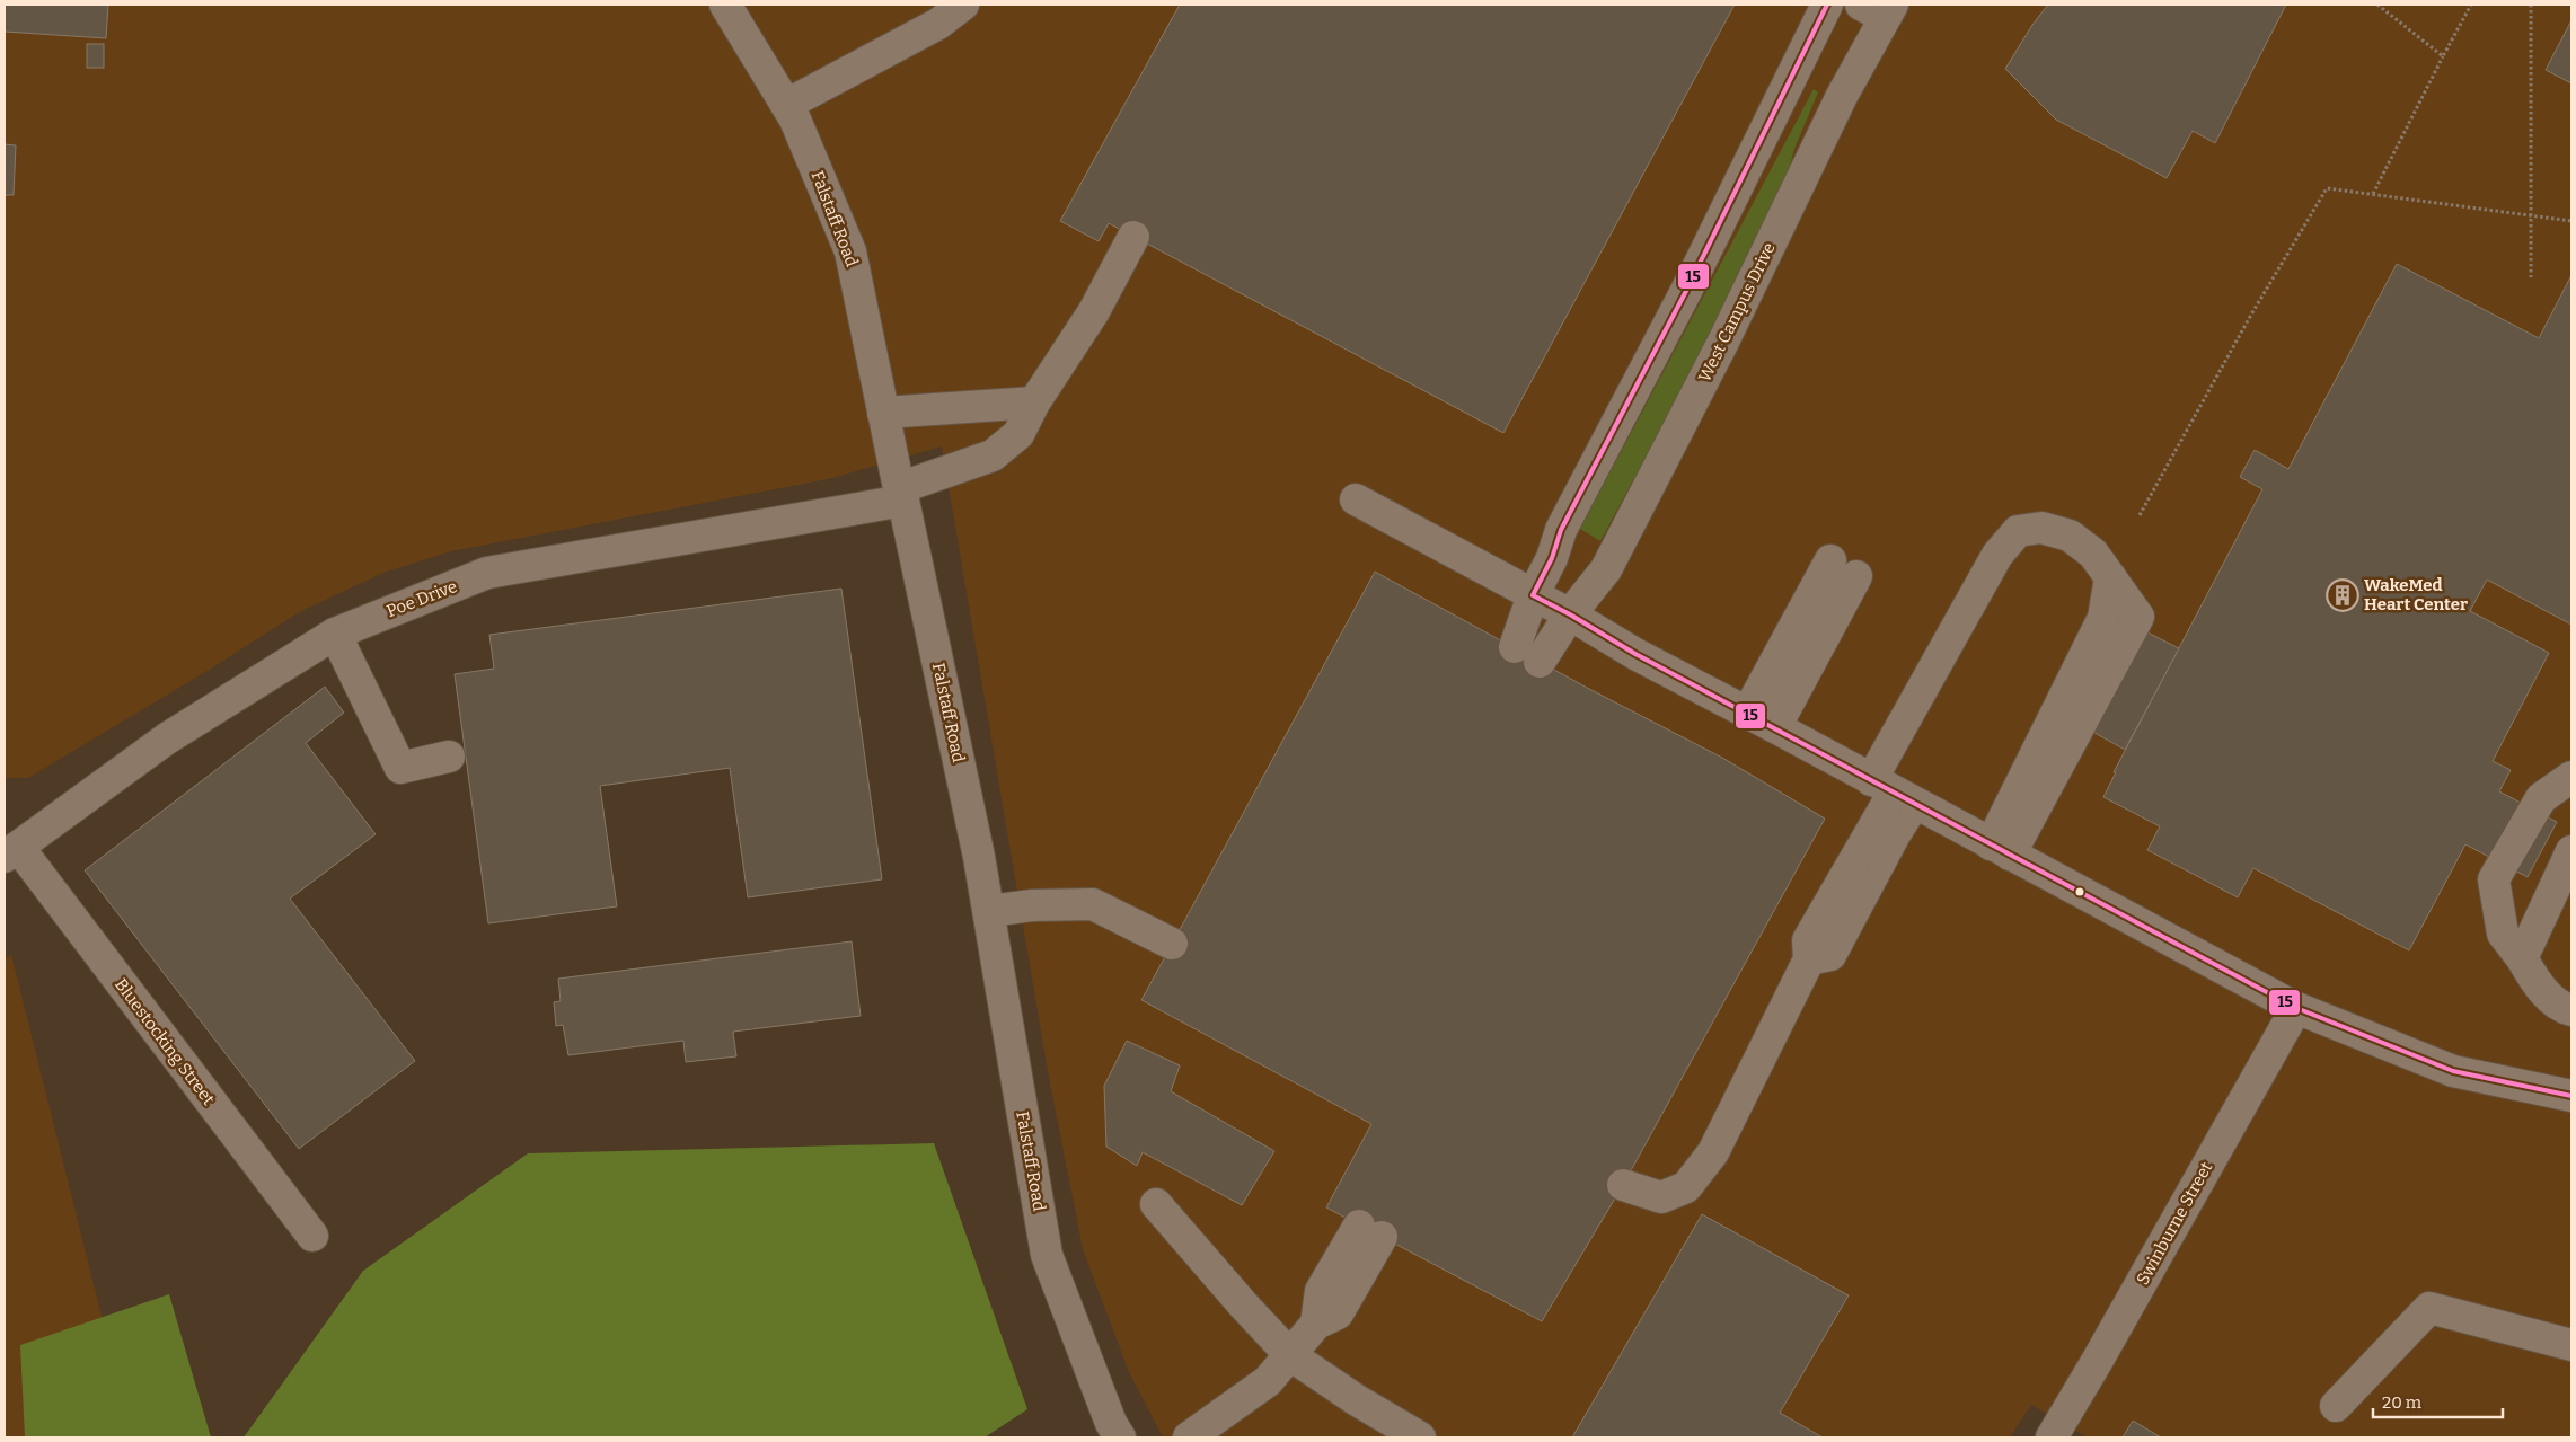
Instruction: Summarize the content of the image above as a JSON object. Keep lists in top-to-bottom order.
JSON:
{
  "streets": {
    "street": [
      "Falstaff Road",
      "West Campus Drive",
      "Poe Drive",
      "Bluestocking Street",
      "Swinburne Street"
    ]
  },
  "crossings": [
    ["Falstaff Road", "Poe Drive"],
    ["Poe Drive", "Bluestocking Street"]
  ],
  "places": {
    "building": ["WakeMed Heart Center"]
  },
  "lines": ["transit line 15"],
  "scale_bar": "20 m"
}
